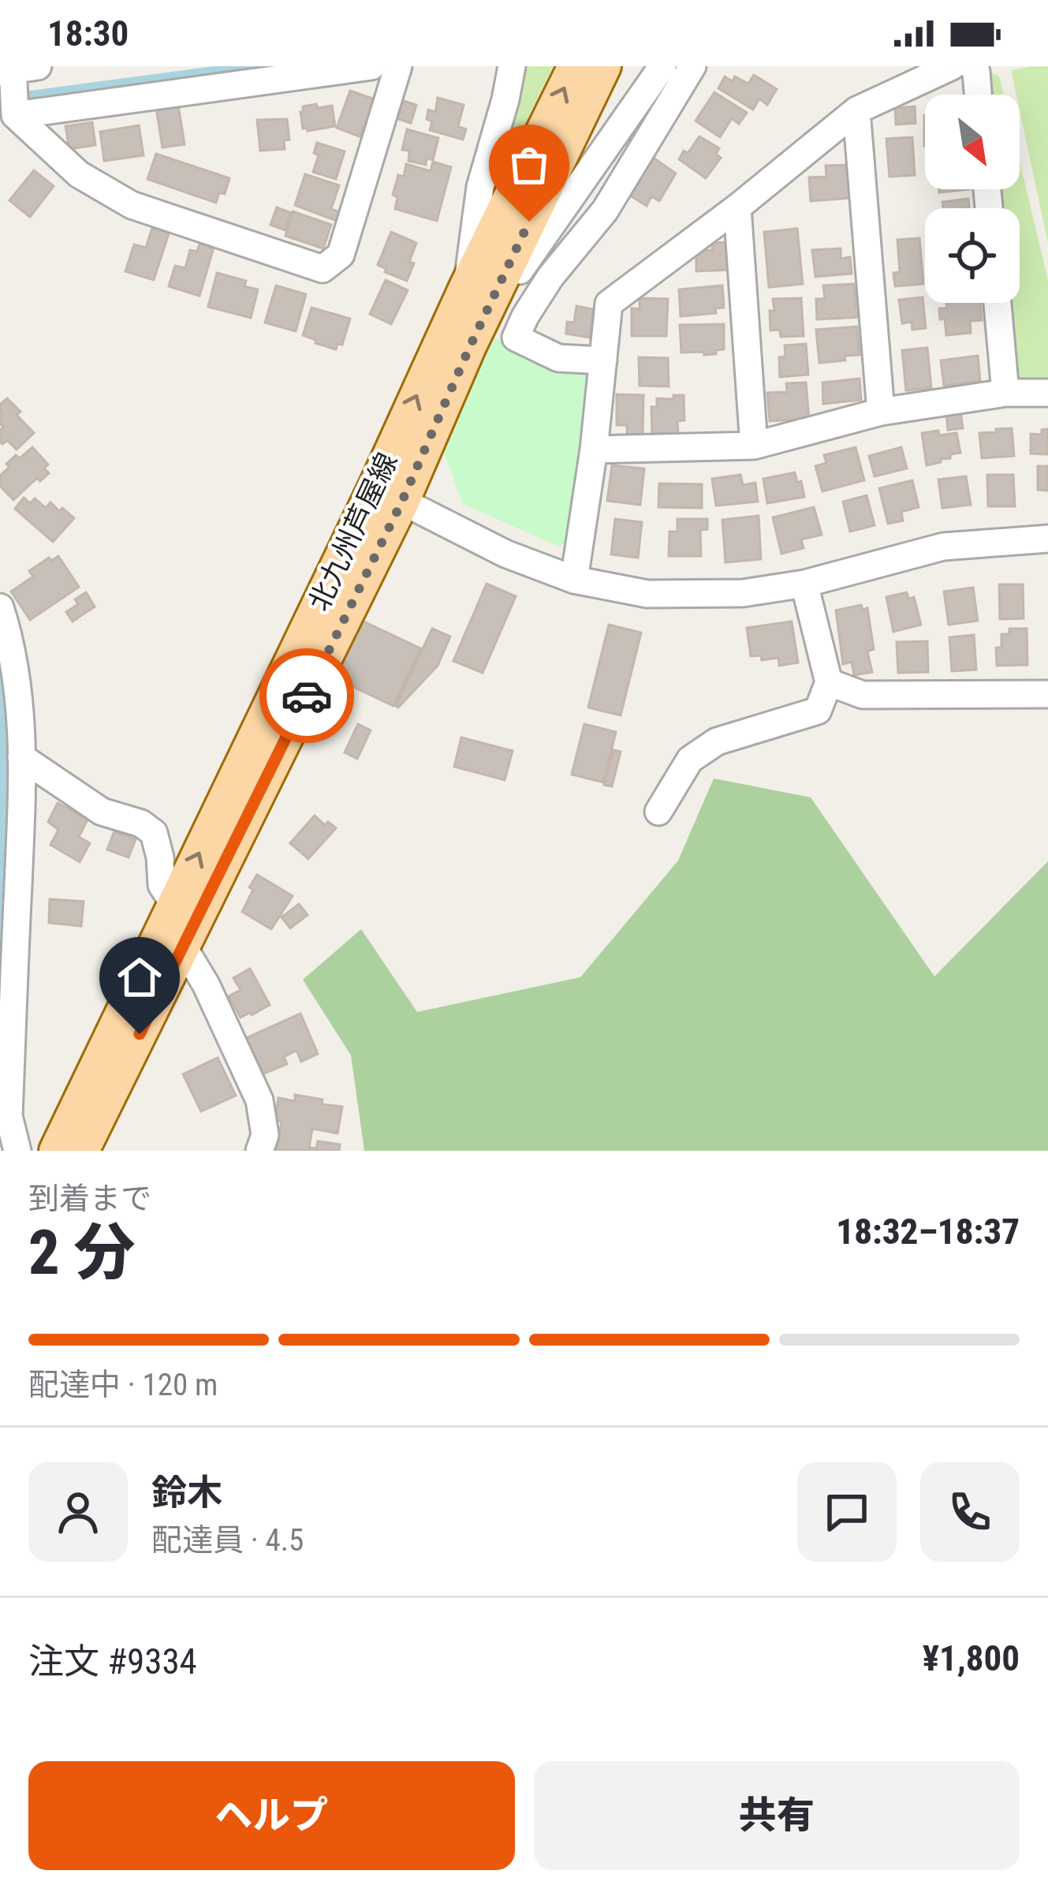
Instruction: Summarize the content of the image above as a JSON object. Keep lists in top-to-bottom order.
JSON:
{
  "streets": {
    "main road": ["北九州芦屋線"]
  },
  "north": "bottom right",
  "page": {
    "status": "18:30",
    "heading": ["2 分", "到着まで", "18:32–18:37"],
    "panel": [
      "鈴木",
      "配達員 · 4.5",
      "注文 #9334",
      "¥1,800"
    ],
    "bar": "配達中 · 120 m",
    "buttons": ["ヘルプ", "共有"]
  }
}
